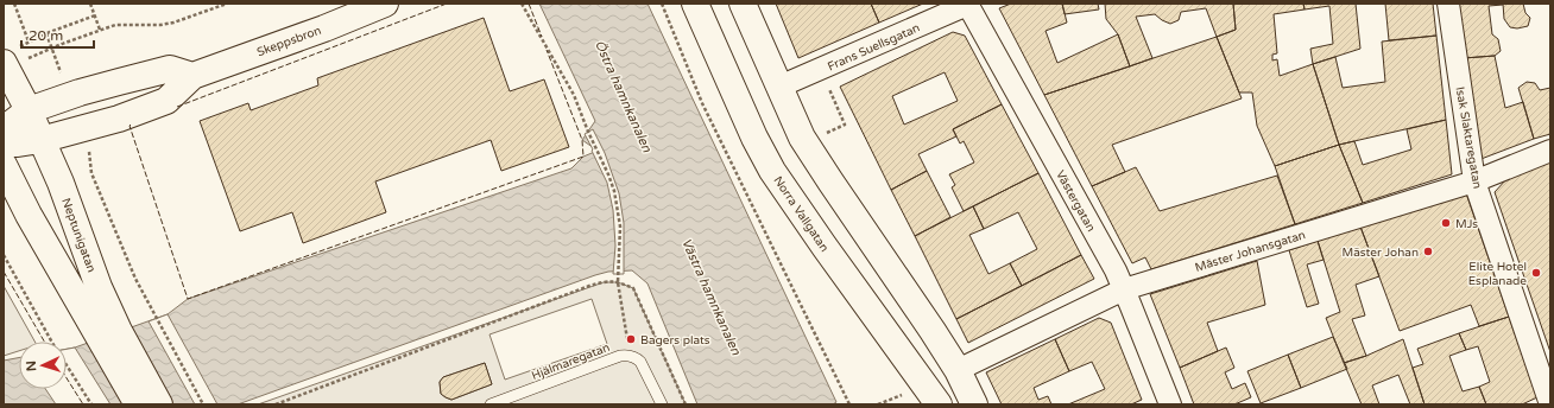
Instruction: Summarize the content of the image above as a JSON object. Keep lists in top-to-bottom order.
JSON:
{
  "streets": {
    "street": [
      "Skeppsbron",
      "Frans Suellsgatan",
      "Isak Slaktaregatan",
      "Västergatan",
      "Norra Vallgatan",
      "Neptunigatan",
      "Mäster Johansgatan"
    ],
    "lane": ["Hjälmaregatan"]
  },
  "crossings": [
    ["Skeppsbron", "Neptunigatan"],
    ["Frans Suellsgatan", "Västergatan"],
    ["Isak Slaktaregatan", "Mäster Johansgatan"],
    ["Västergatan", "Mäster Johansgatan"]
  ],
  "water": ["Östra hamnkanalen", "Västra hamnkanalen"],
  "places": [
    "MJs",
    "Mäster Johan",
    "Elite Hotel Esplanade",
    "Bagers plats"
  ],
  "scale_bar": "20 m",
  "north": "left"
}
